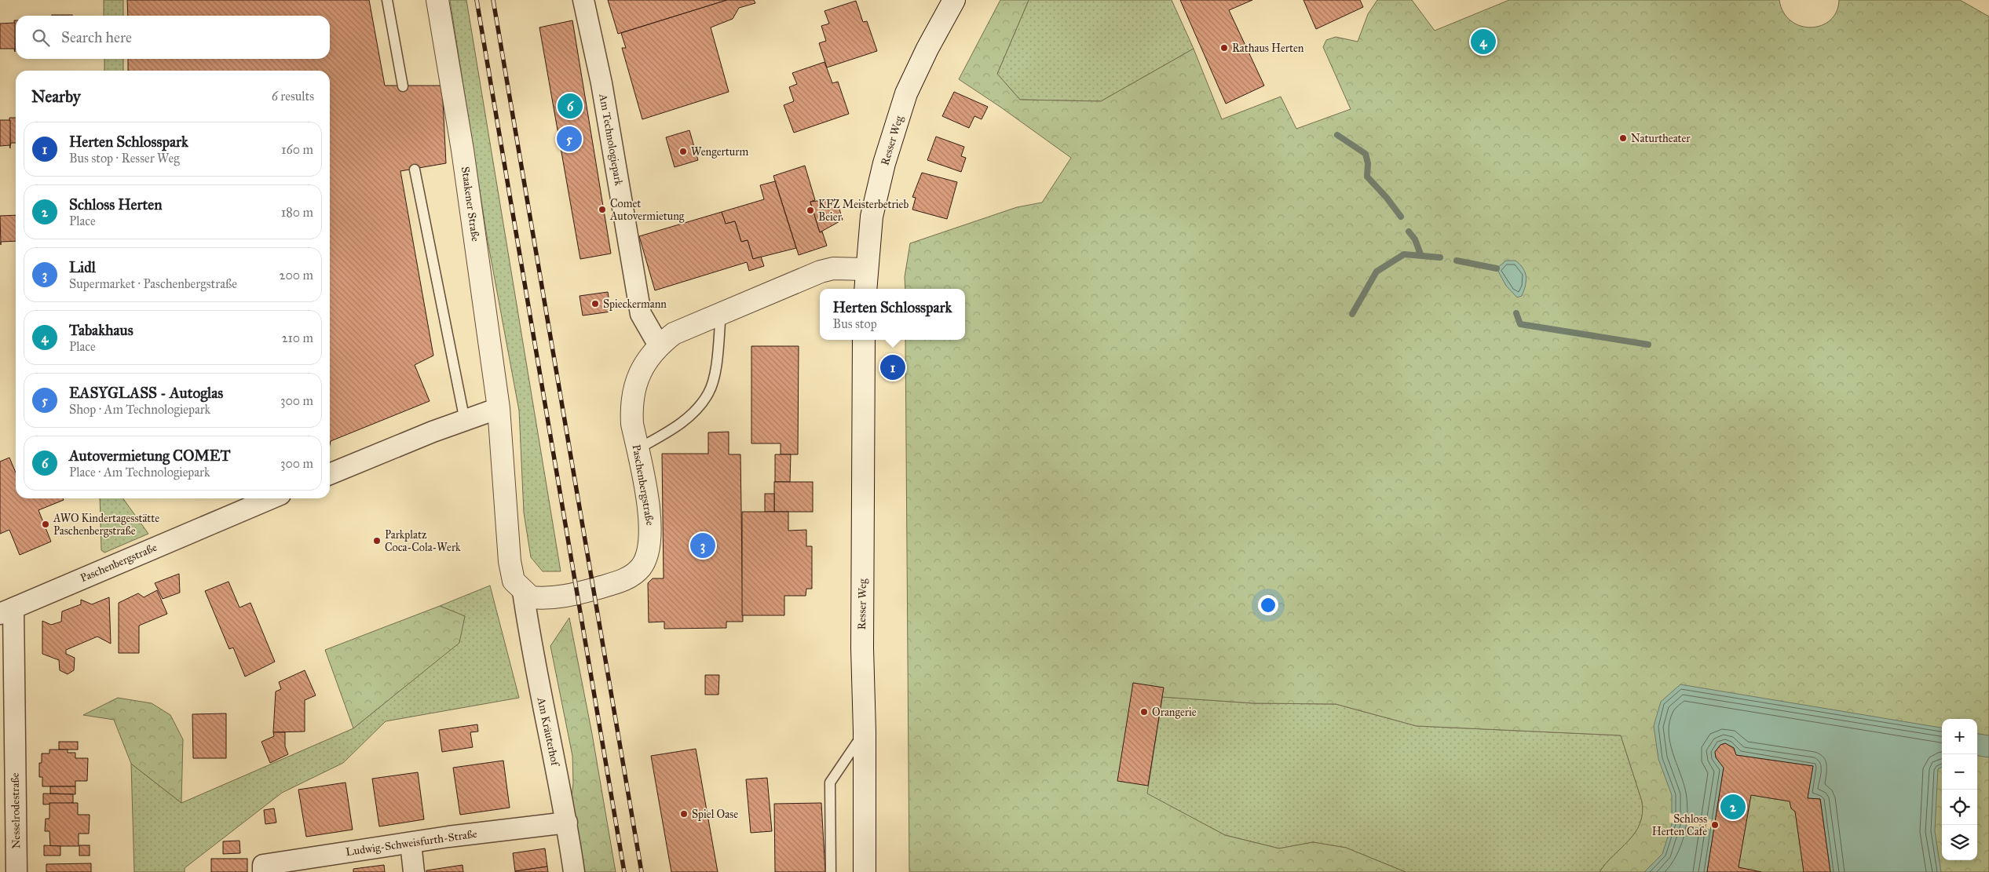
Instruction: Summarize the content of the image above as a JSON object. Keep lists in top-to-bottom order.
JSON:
{
  "streets": {
    "street": [
      "Am Technologiepark",
      "Resser Weg",
      "Staakener Straße",
      "Paschenbergstraße",
      "Am Kräuterhof",
      "Nesselrodestraße",
      "Ludwig-Schweisfurth-Straße"
    ]
  },
  "crossings": [
    ["Am Technologiepark", "Paschenbergstraße"],
    ["Resser Weg", "Paschenbergstraße"],
    ["Paschenbergstraße", "Am Kräuterhof"],
    ["Paschenbergstraße", "Nesselrodestraße"],
    ["Am Kräuterhof", "Ludwig-Schweisfurth-Straße"]
  ],
  "places": [
    "Rathaus Herten",
    "Naturtheater",
    "Wengerturm",
    "Comet Autovermietung",
    "KFZ Meisterbetrieb Beier",
    "Spieckermann",
    "AWO Kindertagesstätte Paschenbergstraße",
    "Parkplatz Coca-Cola-Werk",
    "Orangerie",
    "Spiel Oase",
    "Schloss Herten Cafe"
  ],
  "page": {
    "search": "Search here",
    "pins": [
      "4",
      "6",
      "5",
      "1",
      "3",
      "2"
    ],
    "heading": ["Nearby", "6 results"],
    "list": [
      {
        "mark": "1",
        "name": "Herten Schlosspark",
        "note": "Bus stop · Resser Weg",
        "value": "160 m"
      },
      {
        "mark": "2",
        "name": "Schloss Herten",
        "note": "Place",
        "value": "180 m"
      },
      {
        "mark": "3",
        "name": "Lidl",
        "note": "Supermarket · Paschenbergstraße",
        "value": "200 m"
      },
      {
        "mark": "4",
        "name": "Tabakhaus",
        "note": "Place",
        "value": "210 m"
      },
      {
        "mark": "5",
        "name": "EASYGLASS - Autoglas",
        "note": "Shop · Am Technologiepark",
        "value": "300 m"
      },
      {
        "mark": "6",
        "name": "Autovermietung COMET",
        "note": "Place · Am Technologiepark",
        "value": "300 m"
      }
    ],
    "popup": ["Herten Schlosspark", "Bus stop"],
    "map_buttons": ["+", "−"]
  }
}
